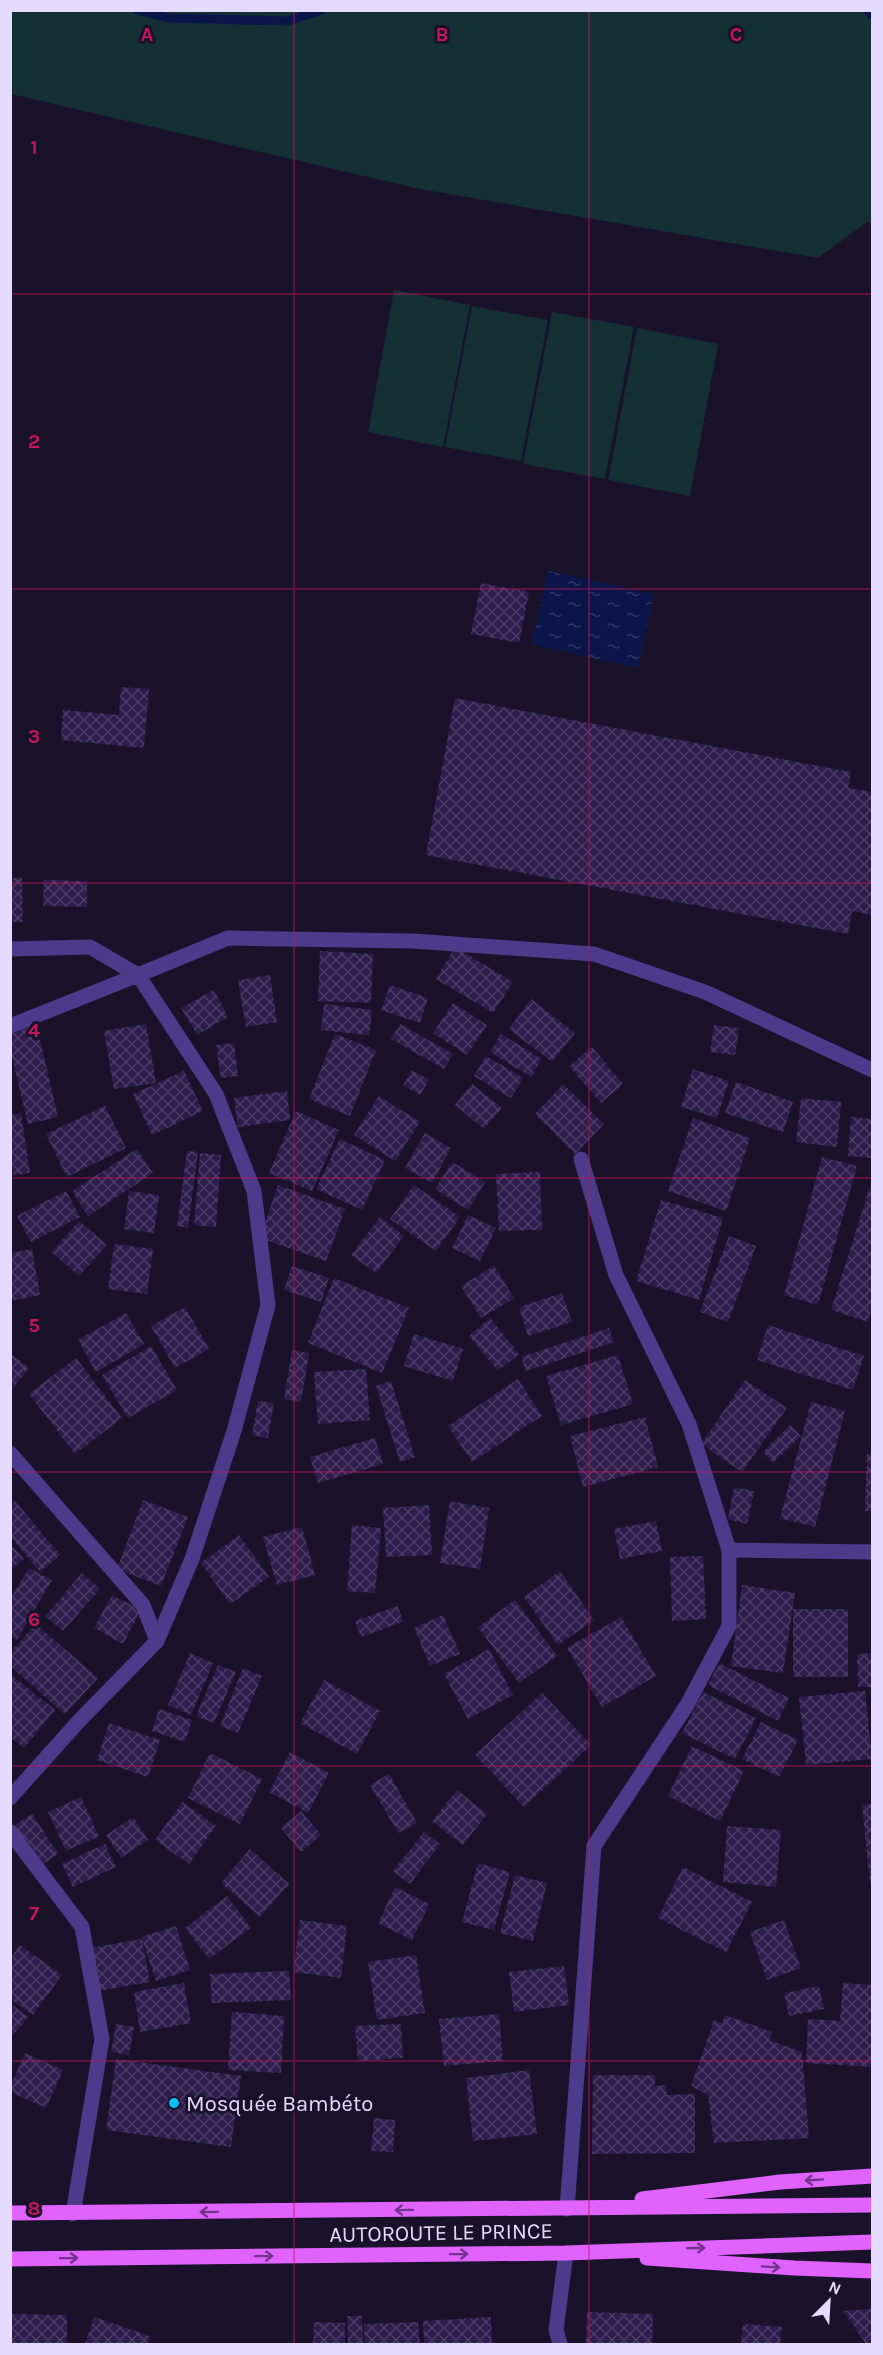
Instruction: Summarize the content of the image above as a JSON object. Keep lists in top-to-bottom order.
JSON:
{
  "streets": {
    "main road": ["AUTOROUTE LE PRINCE"]
  },
  "places": ["Mosquée Bambéto"],
  "north": "top right",
  "grid": {
    "columns": ["A", "B", "C"],
    "rows": [
      "1",
      "2",
      "3",
      "4",
      "5",
      "6",
      "7",
      "8"
    ]
  }
}
